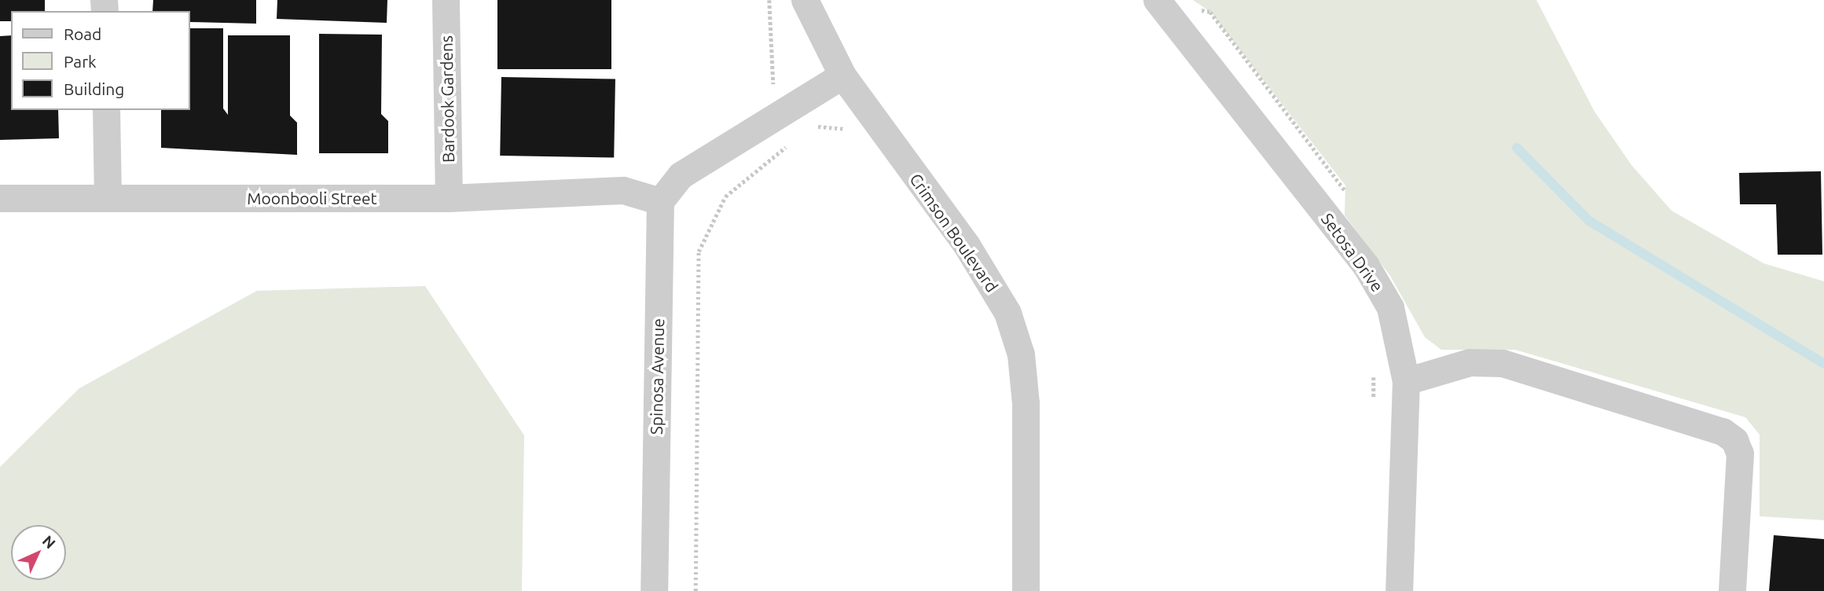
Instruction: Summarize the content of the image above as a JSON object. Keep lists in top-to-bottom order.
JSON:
{
  "streets": {
    "street": [
      "Bardook Gardens",
      "Moonbooli Street",
      "Crimson Boulevard",
      "Setosa Drive",
      "Spinosa Avenue"
    ]
  },
  "crossings": [
    ["Bardook Gardens", "Moonbooli Street"],
    ["Moonbooli Street", "Spinosa Avenue"]
  ],
  "legend": ["Road", "Park", "Building"],
  "north": "top right"
}
